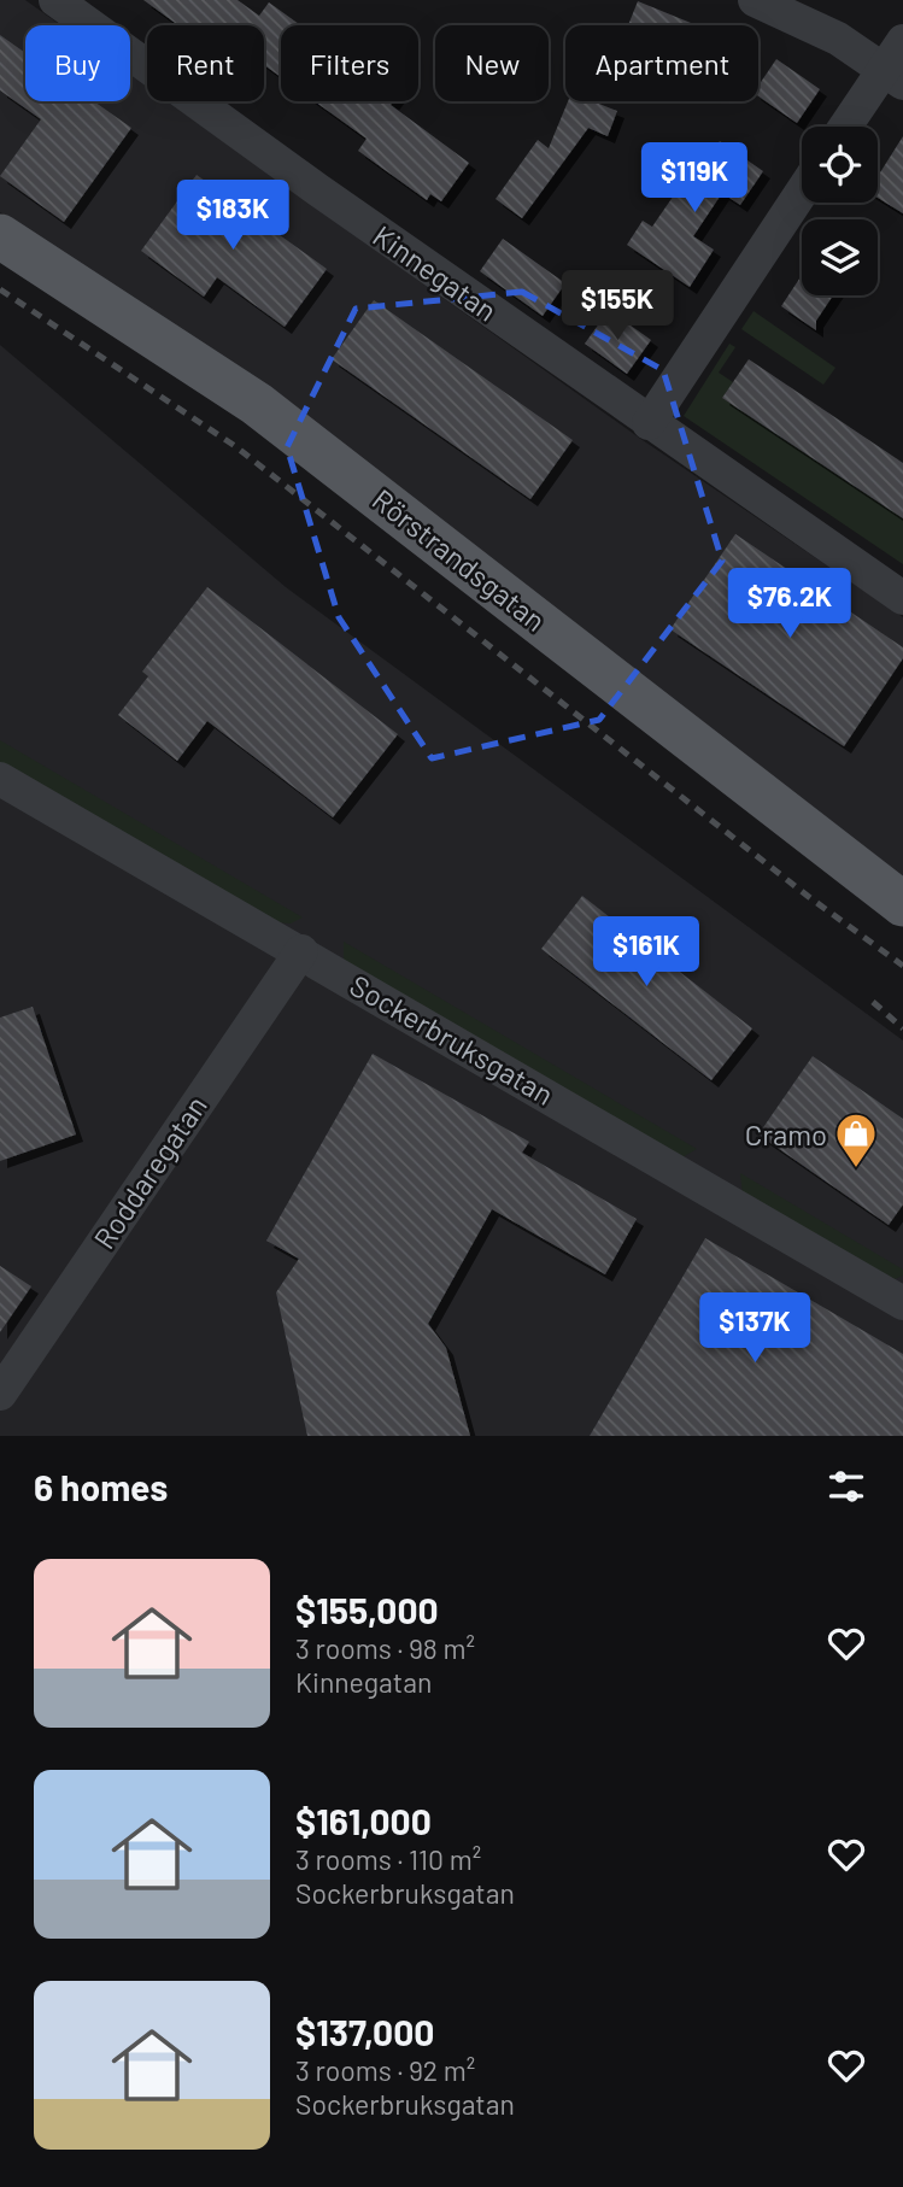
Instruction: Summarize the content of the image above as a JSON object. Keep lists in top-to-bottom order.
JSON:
{
  "streets": {
    "main road": ["Rörstrandsgatan"],
    "street": ["Kinnegatan", "Sockerbruksgatan", "Roddaregatan"]
  },
  "crossings": [
    ["Sockerbruksgatan", "Roddaregatan"]
  ],
  "places": {
    "shop": ["Cramo"]
  },
  "page": {
    "chip": [
      "Buy",
      "Rent",
      "Filters",
      "New",
      "Apartment"
    ],
    "price": [
      "$119K",
      "$183K",
      "$155K",
      "$76.2K",
      "$161K",
      "$137K"
    ],
    "heading": "6 homes",
    "list": [
      {
        "name": "$155,000",
        "note": "3 rooms · 98 m² · Kinnegatan"
      },
      {
        "name": "$161,000",
        "note": "3 rooms · 110 m² · Sockerbruksgatan"
      },
      {
        "name": "$137,000",
        "note": "3 rooms · 92 m² · Sockerbruksgatan"
      }
    ]
  }
}
